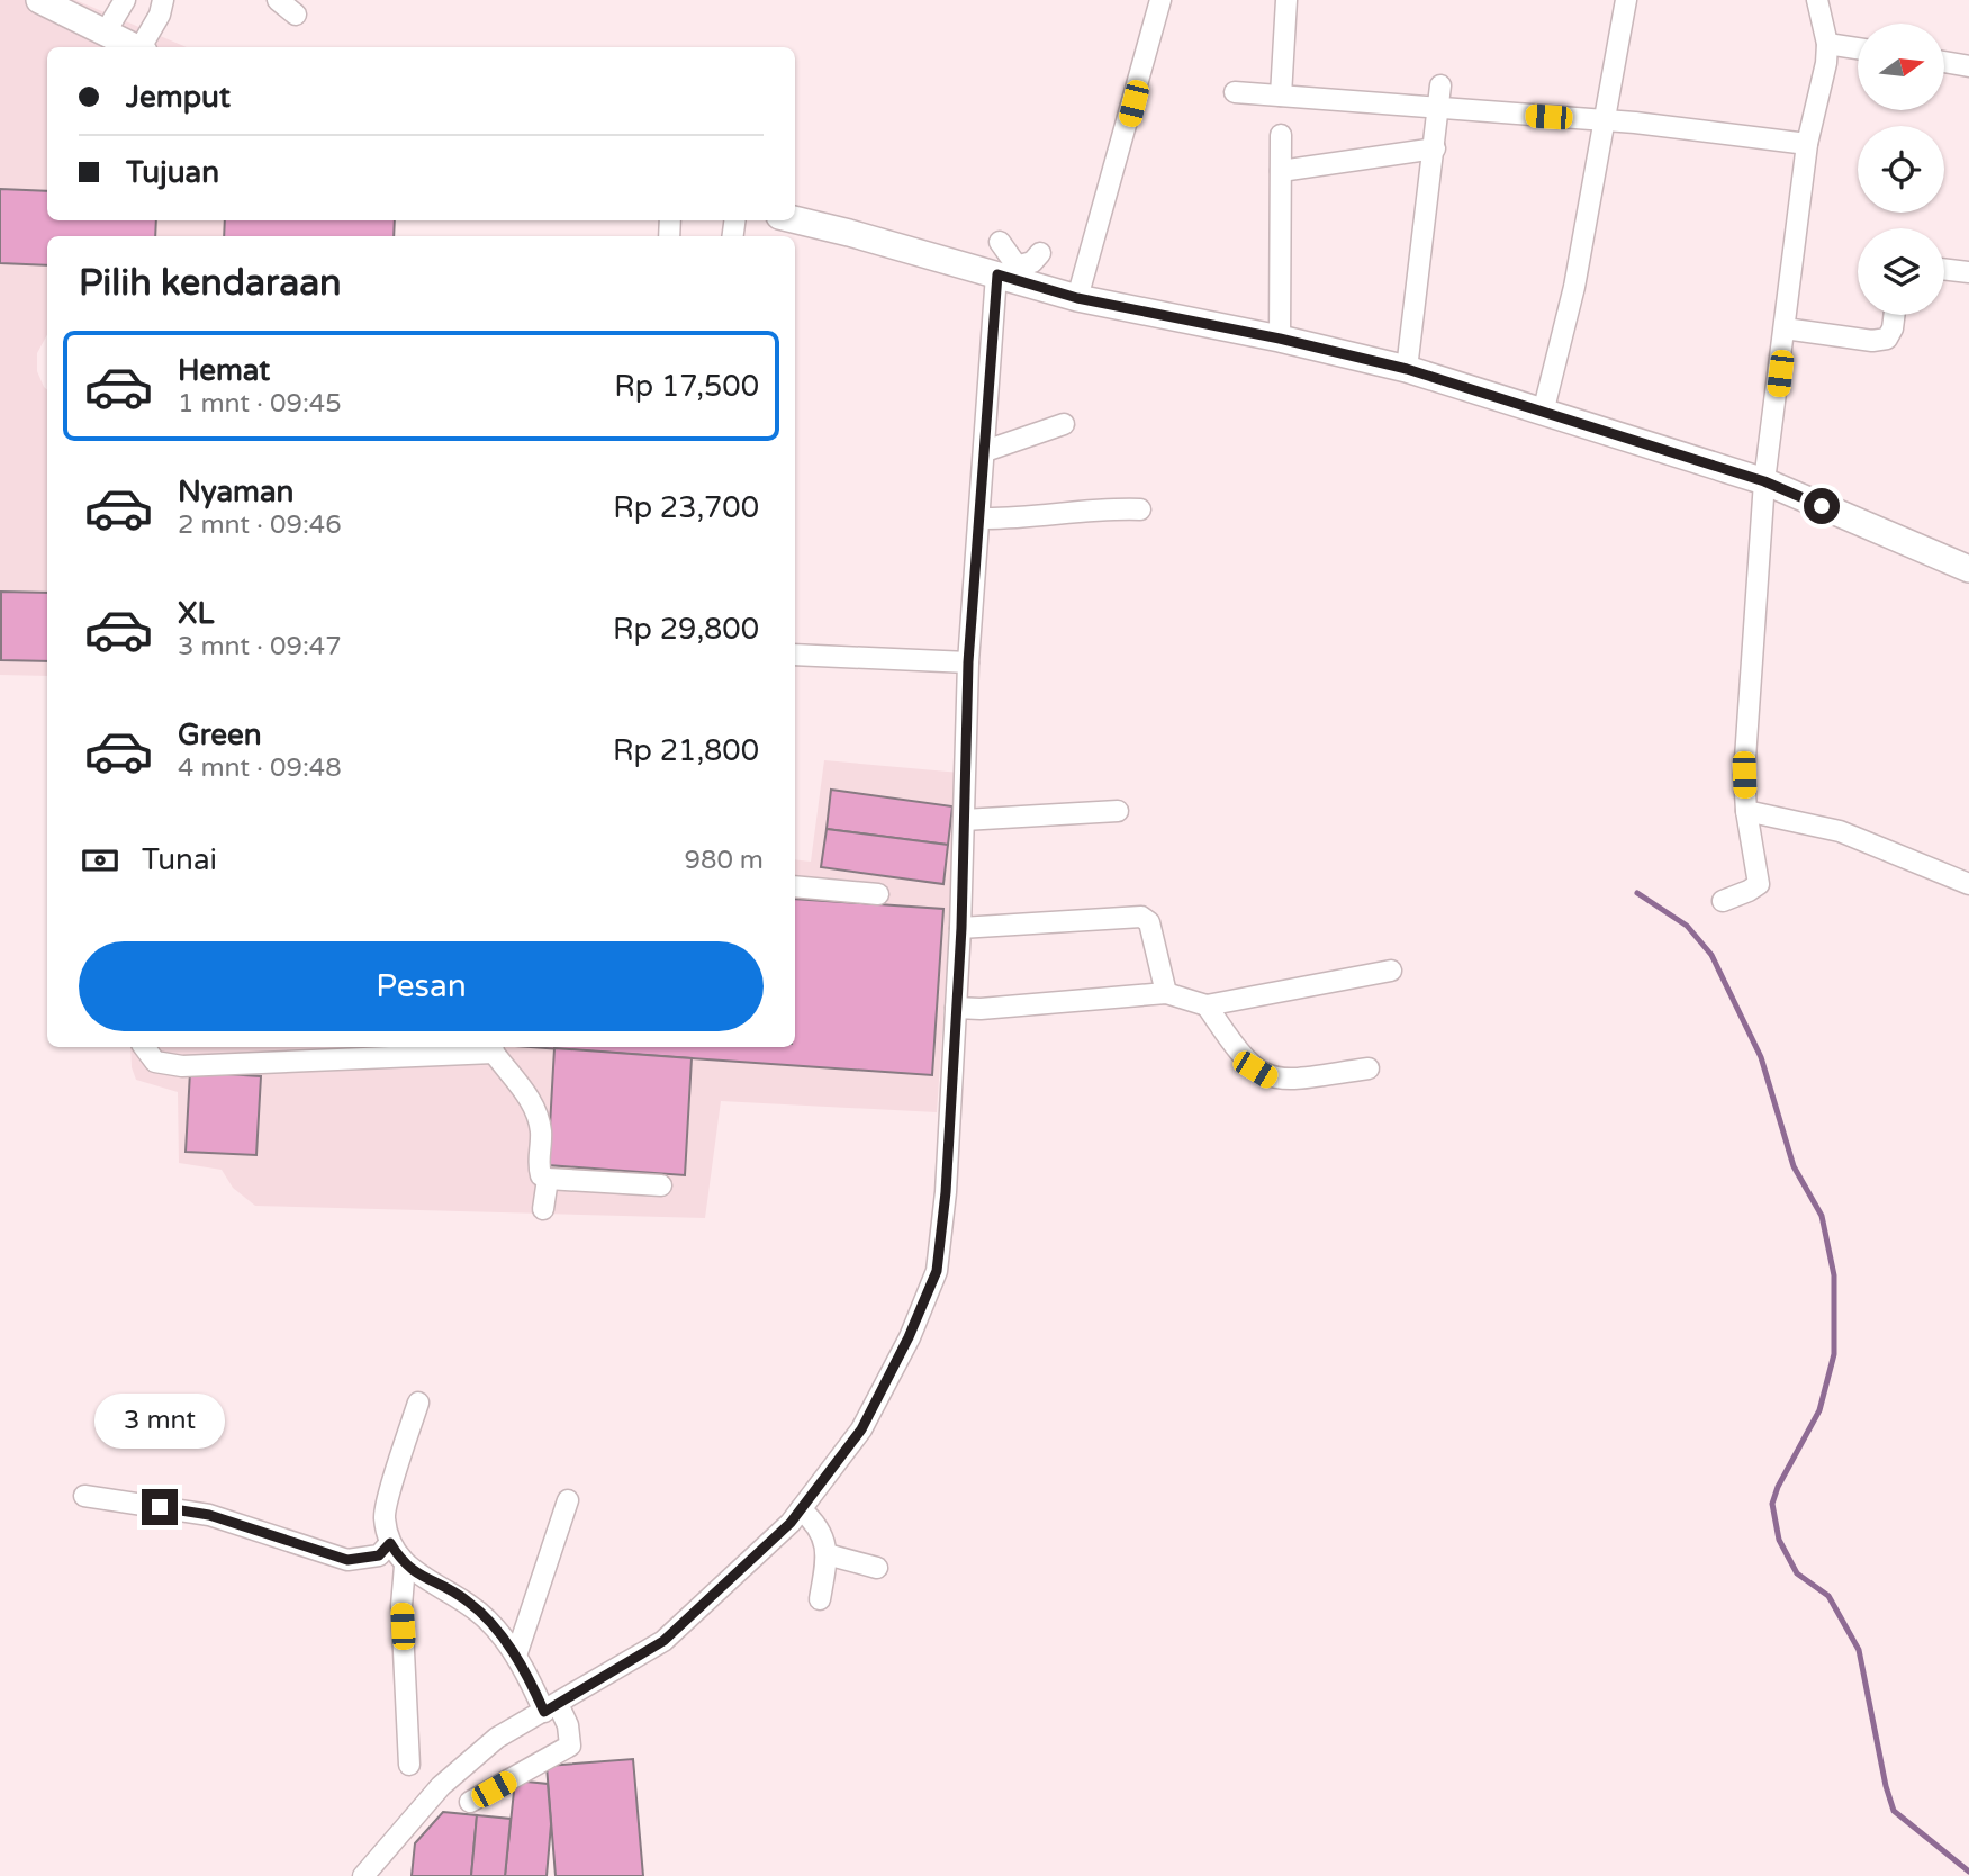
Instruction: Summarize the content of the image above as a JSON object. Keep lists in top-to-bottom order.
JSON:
{
  "north": "right",
  "page": {
    "banner": ["Jemput", "Tujuan"],
    "heading": "Pilih kendaraan",
    "list": [
      {
        "name": "Hemat",
        "note": "1 mnt · 09:45",
        "value": "Rp 17,500"
      },
      {
        "name": "Nyaman",
        "note": "2 mnt · 09:46",
        "value": "Rp 23,700"
      },
      {
        "name": "XL",
        "note": "3 mnt · 09:47",
        "value": "Rp 29,800"
      },
      {
        "name": "Green",
        "note": "4 mnt · 09:48",
        "value": "Rp 21,800"
      }
    ],
    "pay": ["Tunai", "980 m"],
    "buttons": "Pesan",
    "bubble": "3 mnt"
  }
}
